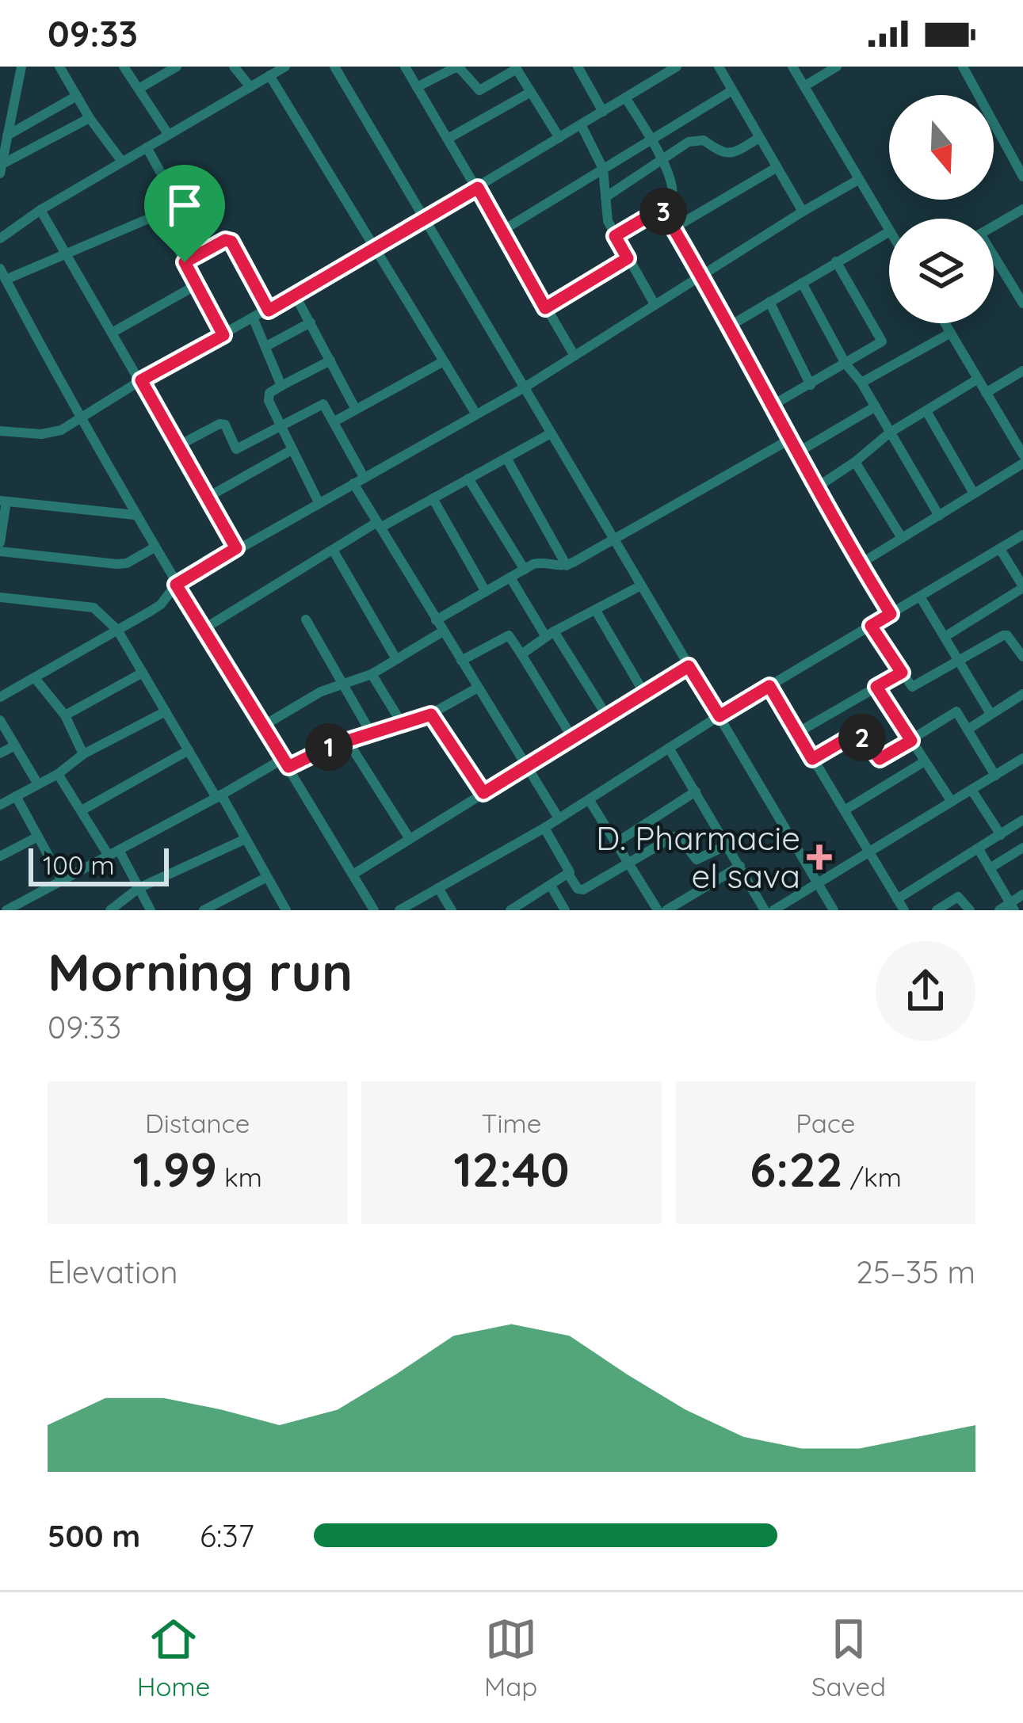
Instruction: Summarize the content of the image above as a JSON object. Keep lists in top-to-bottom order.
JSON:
{
  "places": {
    "health": ["D. Pharmacie el sava"]
  },
  "scale_bar": "100 m",
  "north": "bottom",
  "page": {
    "status": "09:33",
    "pins": ["3", "2", "1"],
    "scale": "100 m",
    "heading": ["Morning run", "09:33"],
    "stats": [
      ["Distance", "1.99 km"],
      ["Time", "12:40"],
      ["Pace", "6:22 /km"]
    ],
    "chart": ["Elevation", "25–35 m"],
    "list": [
      {
        "name": "500 m",
        "note": "6:37"
      }
    ],
    "tabs": ["Home", "Map", "Saved"]
  }
}
